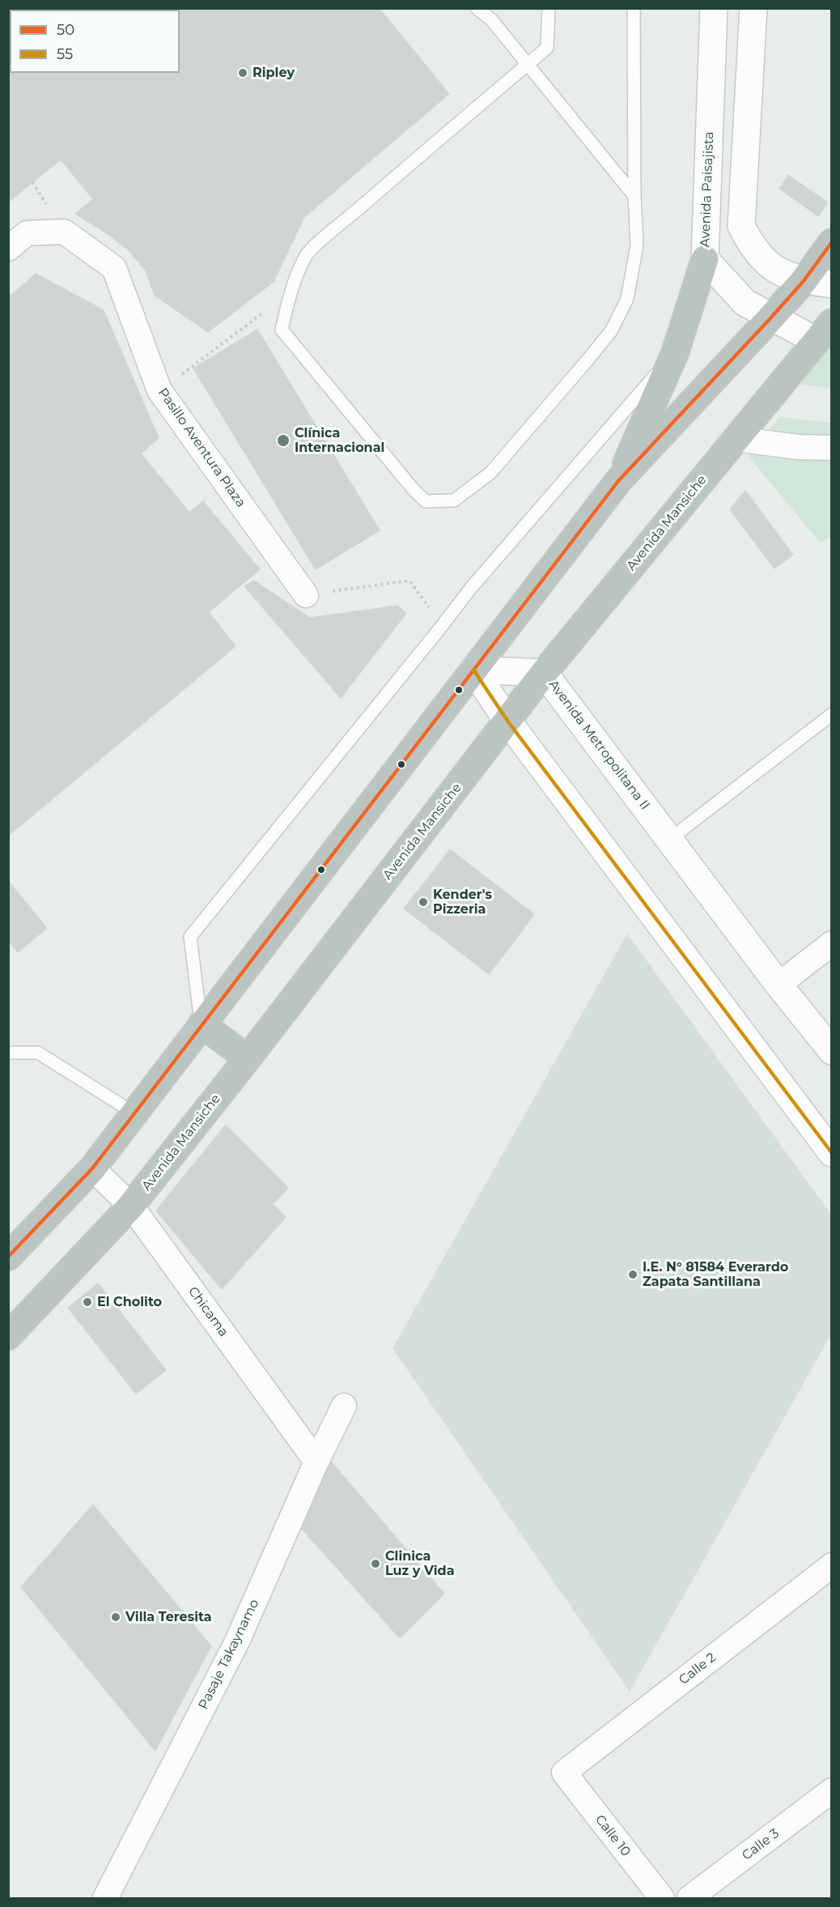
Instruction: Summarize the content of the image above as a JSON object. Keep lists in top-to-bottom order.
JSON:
{
  "streets": {
    "highway": ["Avenida Mansiche"],
    "main road": ["Avenida Paisajista", "Avenida Metropolitana II"],
    "street": [
      "Pasillo Aventura Plaza",
      "Chicama",
      "Pasaje Takaynamo",
      "Calle 2",
      "Calle 10",
      "Calle 3"
    ]
  },
  "crossings": [
    ["Avenida Paisajista", "Avenida Mansiche"],
    ["Avenida Mansiche", "Avenida Metropolitana II"],
    ["Avenida Mansiche", "Chicama"],
    ["Chicama", "Pasaje Takaynamo"],
    ["Calle 2", "Calle 10"]
  ],
  "places": [
    "Ripley",
    "Clínica Internacional",
    "Kender's Pizzeria",
    "I.E. N° 81584 Everardo Zapata Santillana",
    "El Cholito",
    "Clinica Luz y Vida",
    "Villa Teresita"
  ],
  "lines": ["transit line 50", "transit line 55"],
  "legend": ["50", "55"]
}
